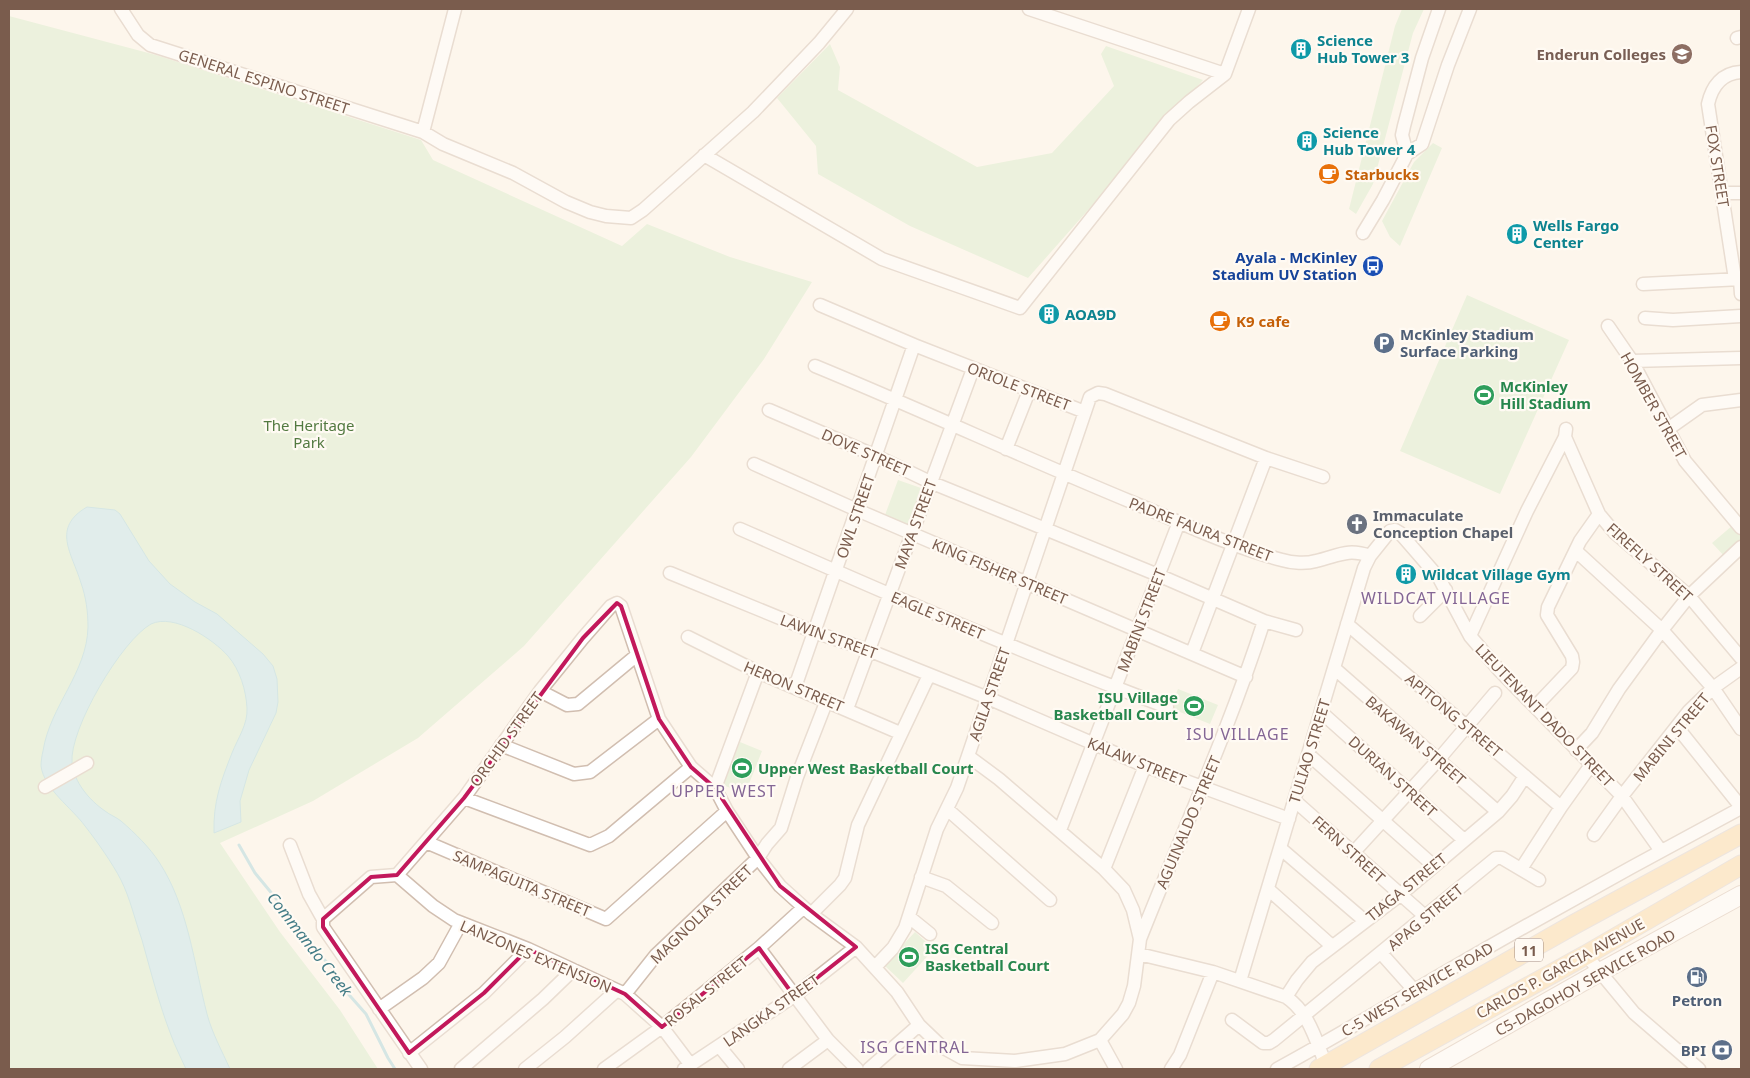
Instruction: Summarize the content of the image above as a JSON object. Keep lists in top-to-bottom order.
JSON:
{
  "streets": {
    "main road": ["11", "CARLOS P. GARCIA AVENUE", "C5-DAGOHOY SERVICE ROAD"],
    "street": [
      "GENERAL ESPINO STREET",
      "FOX STREET",
      "ORIOLE STREET",
      "HOMBER STREET",
      "DOVE STREET",
      "OWL STREET",
      "MAYA STREET",
      "PADRE FAURA STREET",
      "FIREFLY STREET",
      "KING FISHER STREET",
      "EAGLE STREET",
      "MABINI STREET",
      "LAWIN STREET",
      "HERON STREET",
      "AGILA STREET",
      "APITONG STREET",
      "LIEUTENANT DADO STREET",
      "ORCHID STREET",
      "BAKAWAN STREET",
      "TULIAO STREET",
      "KALAW STREET",
      "DURIAN STREET",
      "AGUINALDO STREET",
      "FERN STREET",
      "SAMPAGUITA STREET",
      "TIAGA STREET",
      "MAGNOLIA STREET",
      "APAG STREET",
      "LANZONES EXTENSION",
      "C-5 WEST SERVICE ROAD",
      "ROSAL STREET",
      "LANGKA STREET"
    ]
  },
  "crossings": [
    ["ORIOLE STREET", "OWL STREET"],
    ["ORIOLE STREET", "MAYA STREET"],
    ["ORIOLE STREET", "AGILA STREET"],
    ["DOVE STREET", "OWL STREET"],
    ["DOVE STREET", "MAYA STREET"],
    ["DOVE STREET", "MABINI STREET"],
    ["DOVE STREET", "AGILA STREET"],
    ["DOVE STREET", "AGUINALDO STREET"],
    ["OWL STREET", "KING FISHER STREET"],
    ["OWL STREET", "EAGLE STREET"],
    ["OWL STREET", "LAWIN STREET"],
    ["OWL STREET", "HERON STREET"],
    ["MAYA STREET", "KING FISHER STREET"],
    ["MAYA STREET", "EAGLE STREET"],
    ["MAYA STREET", "LAWIN STREET"],
    ["MAYA STREET", "HERON STREET"],
    ["PADRE FAURA STREET", "MABINI STREET"],
    ["PADRE FAURA STREET", "AGILA STREET"],
    ["PADRE FAURA STREET", "TULIAO STREET"],
    ["FIREFLY STREET", "LIEUTENANT DADO STREET"],
    ["KING FISHER STREET", "MABINI STREET"],
    ["KING FISHER STREET", "AGILA STREET"],
    ["KING FISHER STREET", "AGUINALDO STREET"],
    ["EAGLE STREET", "MABINI STREET"],
    ["EAGLE STREET", "AGILA STREET"],
    ["MABINI STREET", "LIEUTENANT DADO STREET"],
    ["MABINI STREET", "KALAW STREET"],
    ["LAWIN STREET", "AGILA STREET"],
    ["LAWIN STREET", "KALAW STREET"],
    ["LAWIN STREET", "ROSAL STREET"],
    ["HERON STREET", "MAGNOLIA STREET"],
    ["HERON STREET", "ROSAL STREET"],
    ["AGILA STREET", "KALAW STREET"],
    ["APITONG STREET", "TULIAO STREET"],
    ["APITONG STREET", "TIAGA STREET"],
    ["LIEUTENANT DADO STREET", "TULIAO STREET"],
    ["LIEUTENANT DADO STREET", "C-5 WEST SERVICE ROAD"],
    ["ORCHID STREET", "SAMPAGUITA STREET"],
    ["ORCHID STREET", "LANZONES EXTENSION"],
    ["BAKAWAN STREET", "TULIAO STREET"],
    ["BAKAWAN STREET", "TIAGA STREET"],
    ["TULIAO STREET", "KALAW STREET"],
    ["TULIAO STREET", "DURIAN STREET"],
    ["TULIAO STREET", "FERN STREET"],
    ["KALAW STREET", "AGUINALDO STREET"],
    ["DURIAN STREET", "TIAGA STREET"],
    ["FERN STREET", "TIAGA STREET"],
    ["FERN STREET", "APAG STREET"],
    ["MAGNOLIA STREET", "LANZONES EXTENSION"],
    ["LANZONES EXTENSION", "ROSAL STREET"],
    ["LANZONES EXTENSION", "LANGKA STREET"]
  ],
  "districts": [
    "WILDCAT VILLAGE",
    "ISU VILLAGE",
    "UPPER WEST",
    "ISG CENTRAL"
  ],
  "water": ["Commando Creek"],
  "parks": ["The Heritage Park"],
  "places": {
    "building": [
      "Science Hub Tower 3",
      "Science Hub Tower 4",
      "Wells Fargo Center",
      "AOA9D",
      "Wildcat Village Gym"
    ],
    "school or university": ["Enderun Colleges"],
    "cafe": ["Starbucks", "K9 cafe"],
    "bus stop": ["Ayala - McKinley Stadium UV Station"],
    "parking": ["McKinley Stadium Surface Parking"],
    "sports": [
      "McKinley Hill Stadium",
      "ISU Village Basketball Court",
      "Upper West Basketball Court",
      "ISG Central Basketball Court"
    ],
    "church": ["Immaculate Conception Chapel"],
    "fuel station": ["Petron"],
    "bank": ["BPI"]
  }
}
